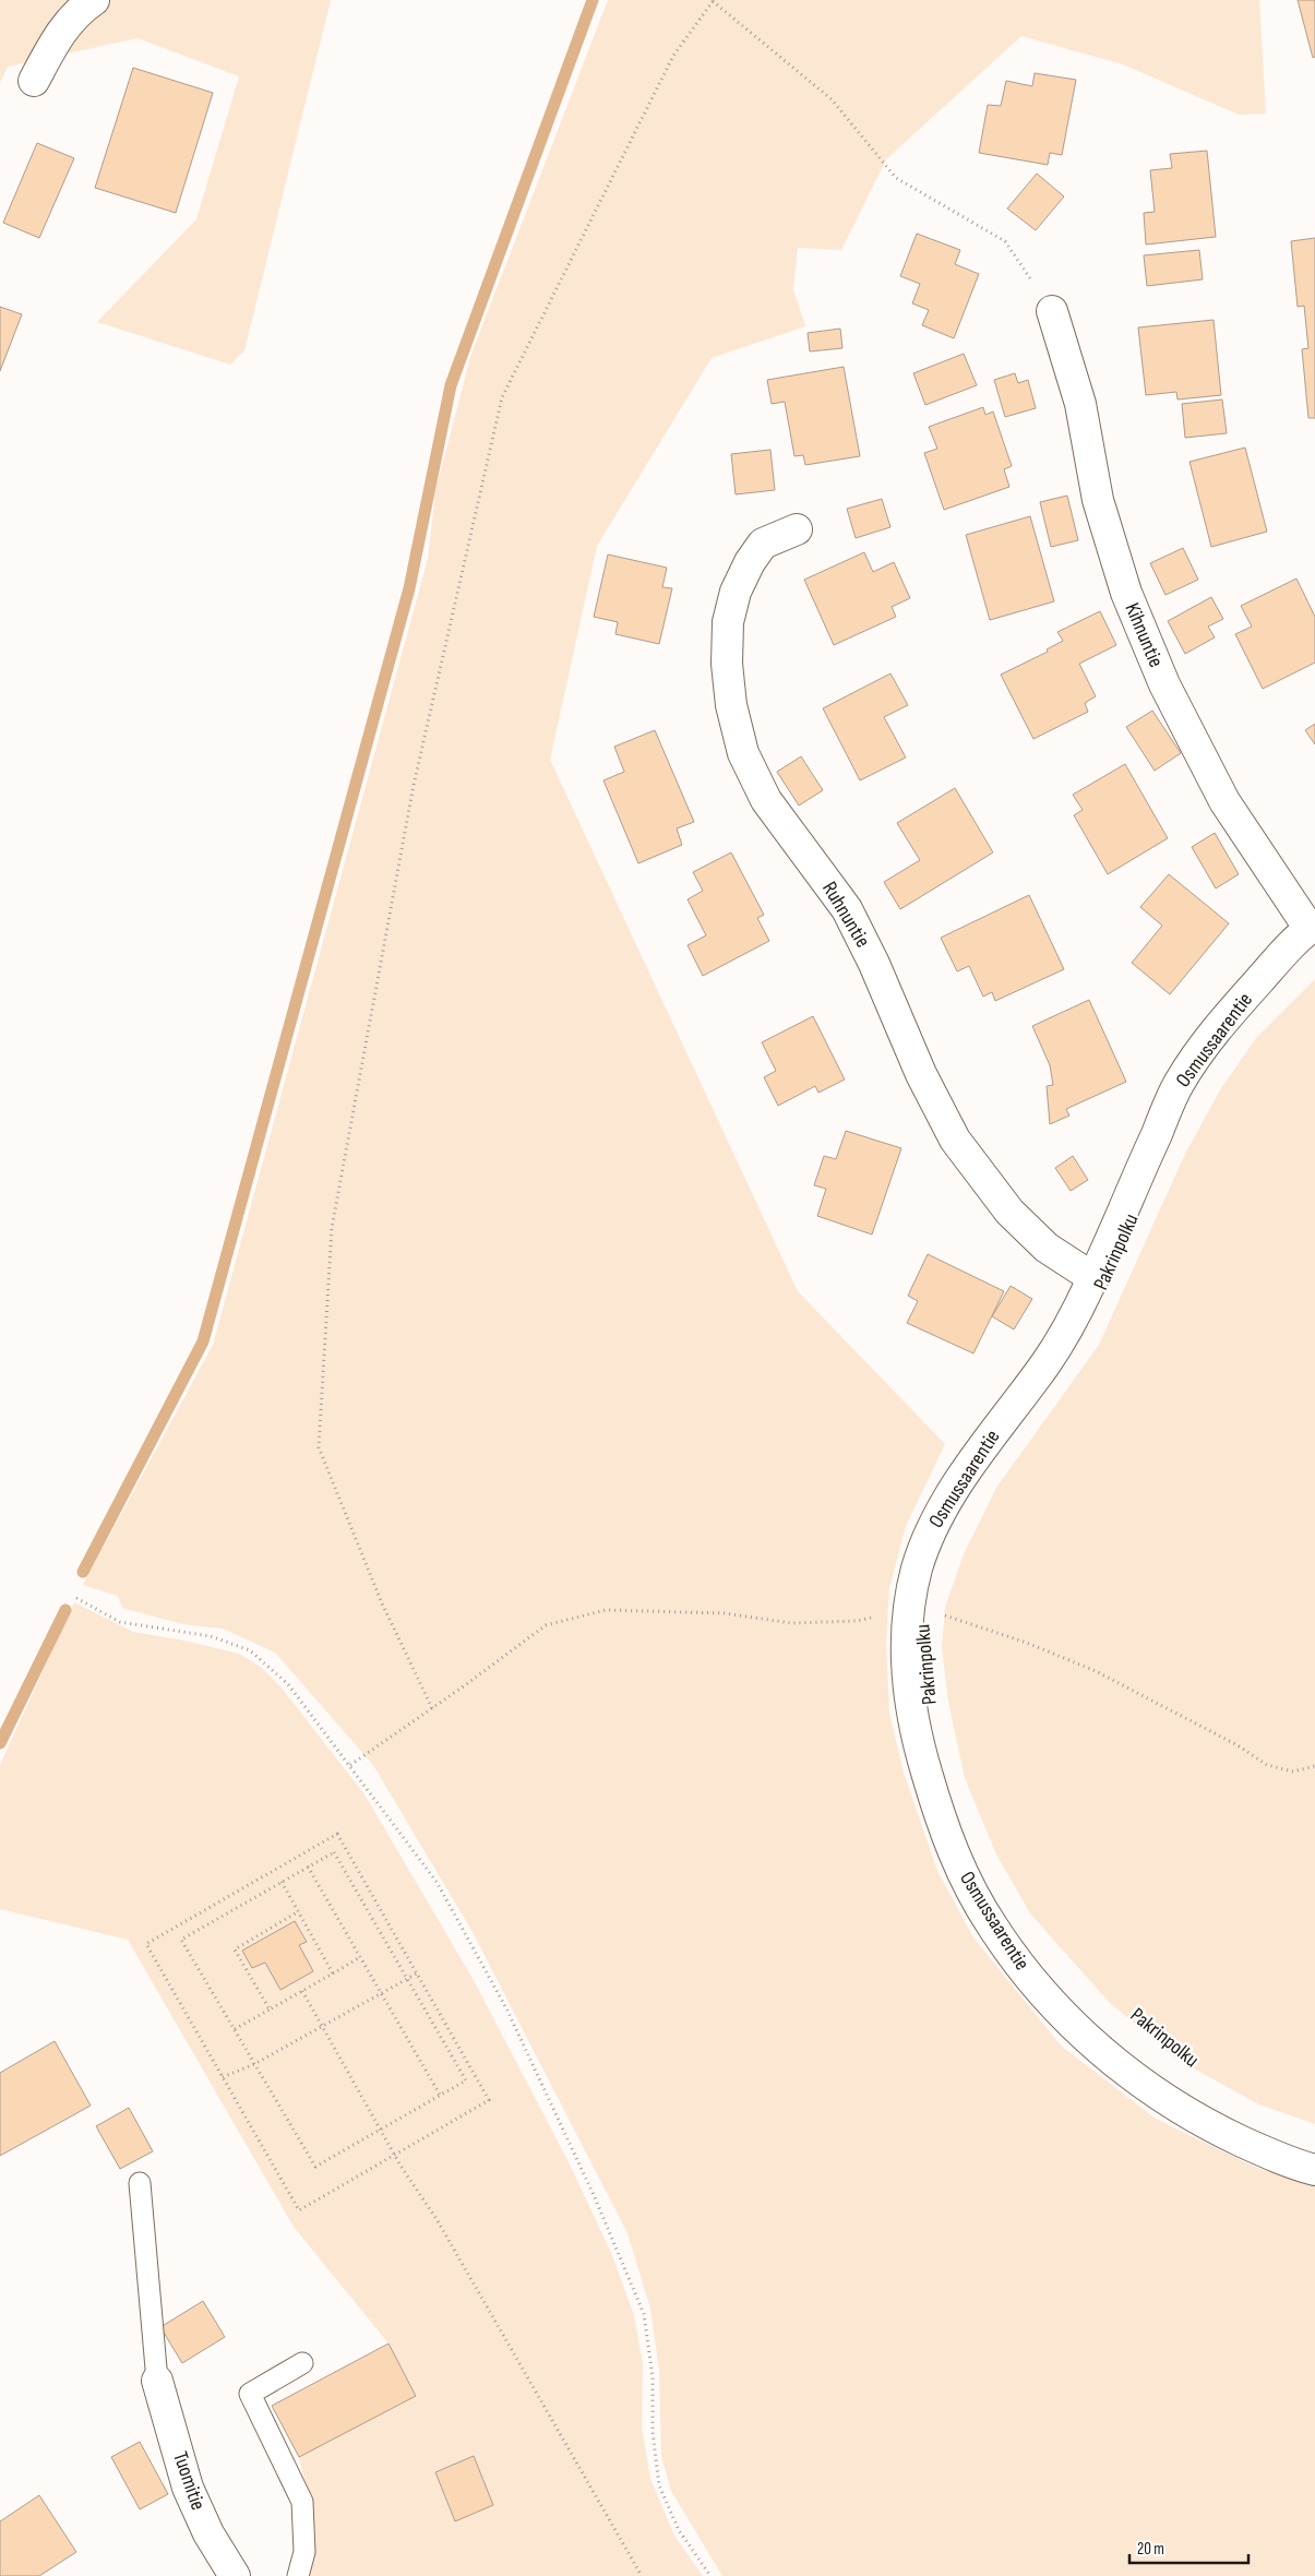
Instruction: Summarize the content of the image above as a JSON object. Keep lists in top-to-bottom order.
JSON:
{
  "streets": {
    "street": [
      "Kihnuntie",
      "Ruhnuntie",
      "Osmussaarentie",
      "Tuomitie"
    ]
  },
  "crossings": [
    ["Kihnuntie", "Osmussaarentie"],
    ["Ruhnuntie", "Osmussaarentie"]
  ],
  "scale_bar": "20 m"
}
